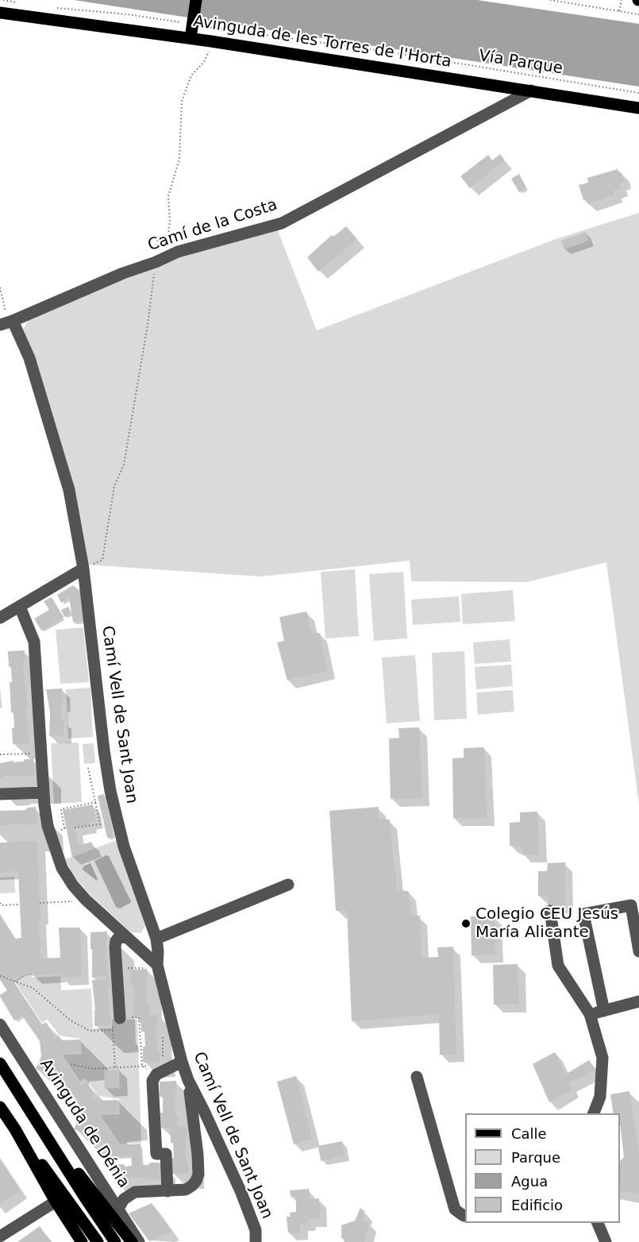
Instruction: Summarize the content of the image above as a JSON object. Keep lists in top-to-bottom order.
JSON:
{
  "streets": {
    "main road": ["Avinguda de les Torres de l'Horta", "Avinguda de Dénia"],
    "street": ["Camí de la Costa", "Camí Vell de Sant Joan"],
    "path": ["Vía Parque"]
  },
  "crossings": [
    ["Avinguda de les Torres de l'Horta", "Camí de la Costa"],
    ["Camí de la Costa", "Camí Vell de Sant Joan"]
  ],
  "places": ["Colegio CEU Jesús María Alicante"],
  "legend": [
    "Calle",
    "Parque",
    "Agua",
    "Edificio"
  ]
}
